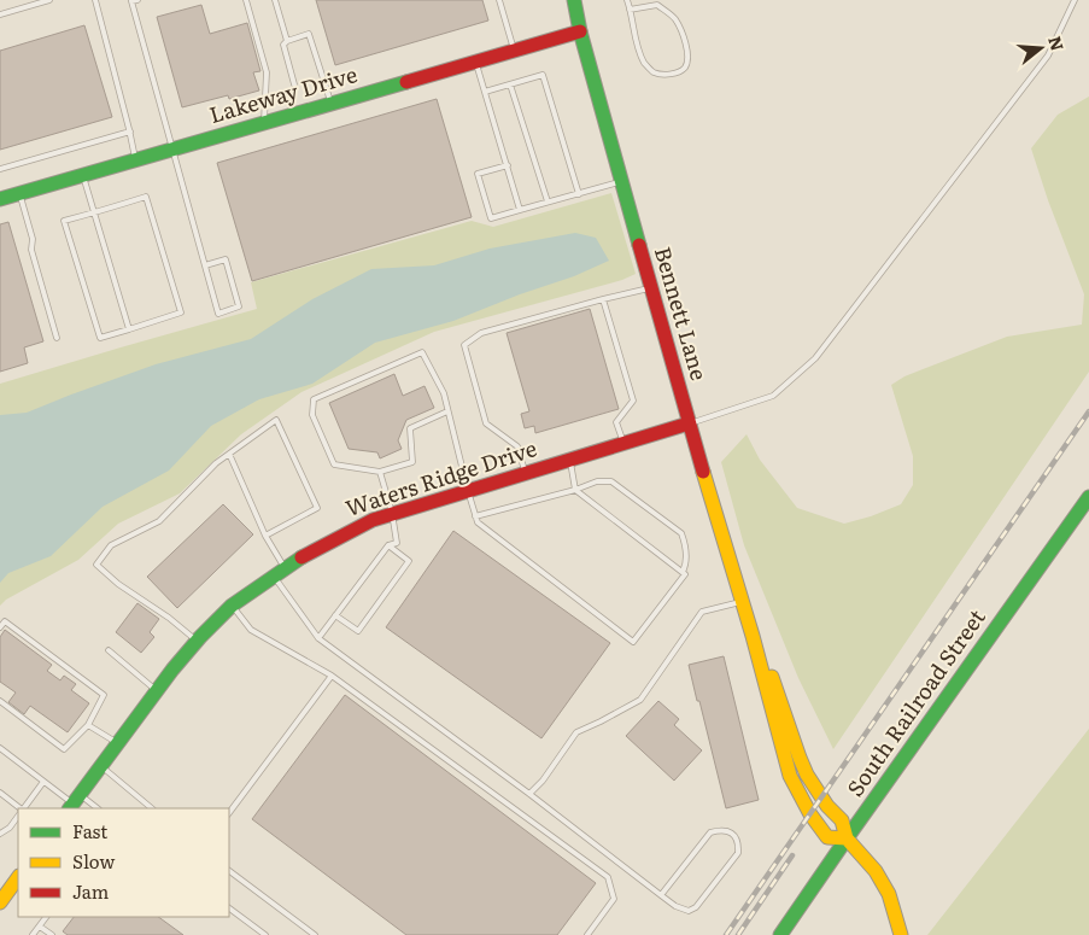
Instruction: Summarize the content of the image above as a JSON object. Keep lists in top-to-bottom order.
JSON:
{
  "streets": {
    "street": [
      "Lakeway Drive",
      "Bennett Lane",
      "Waters Ridge Drive",
      "South Railroad Street"
    ]
  },
  "crossings": [
    ["Lakeway Drive", "Bennett Lane"],
    ["Bennett Lane", "Waters Ridge Drive"],
    ["Bennett Lane", "South Railroad Street"]
  ],
  "legend": ["Fast", "Slow", "Jam"],
  "north": "right"
}
